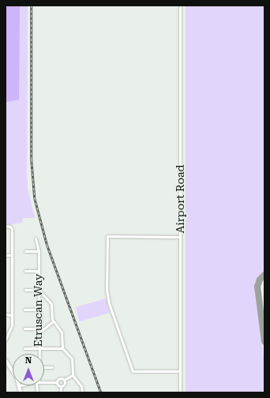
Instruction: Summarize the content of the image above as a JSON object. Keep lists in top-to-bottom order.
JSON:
{
  "streets": {
    "street": ["Airport Road", "Etruscan Way"]
  },
  "north": "top"
}
